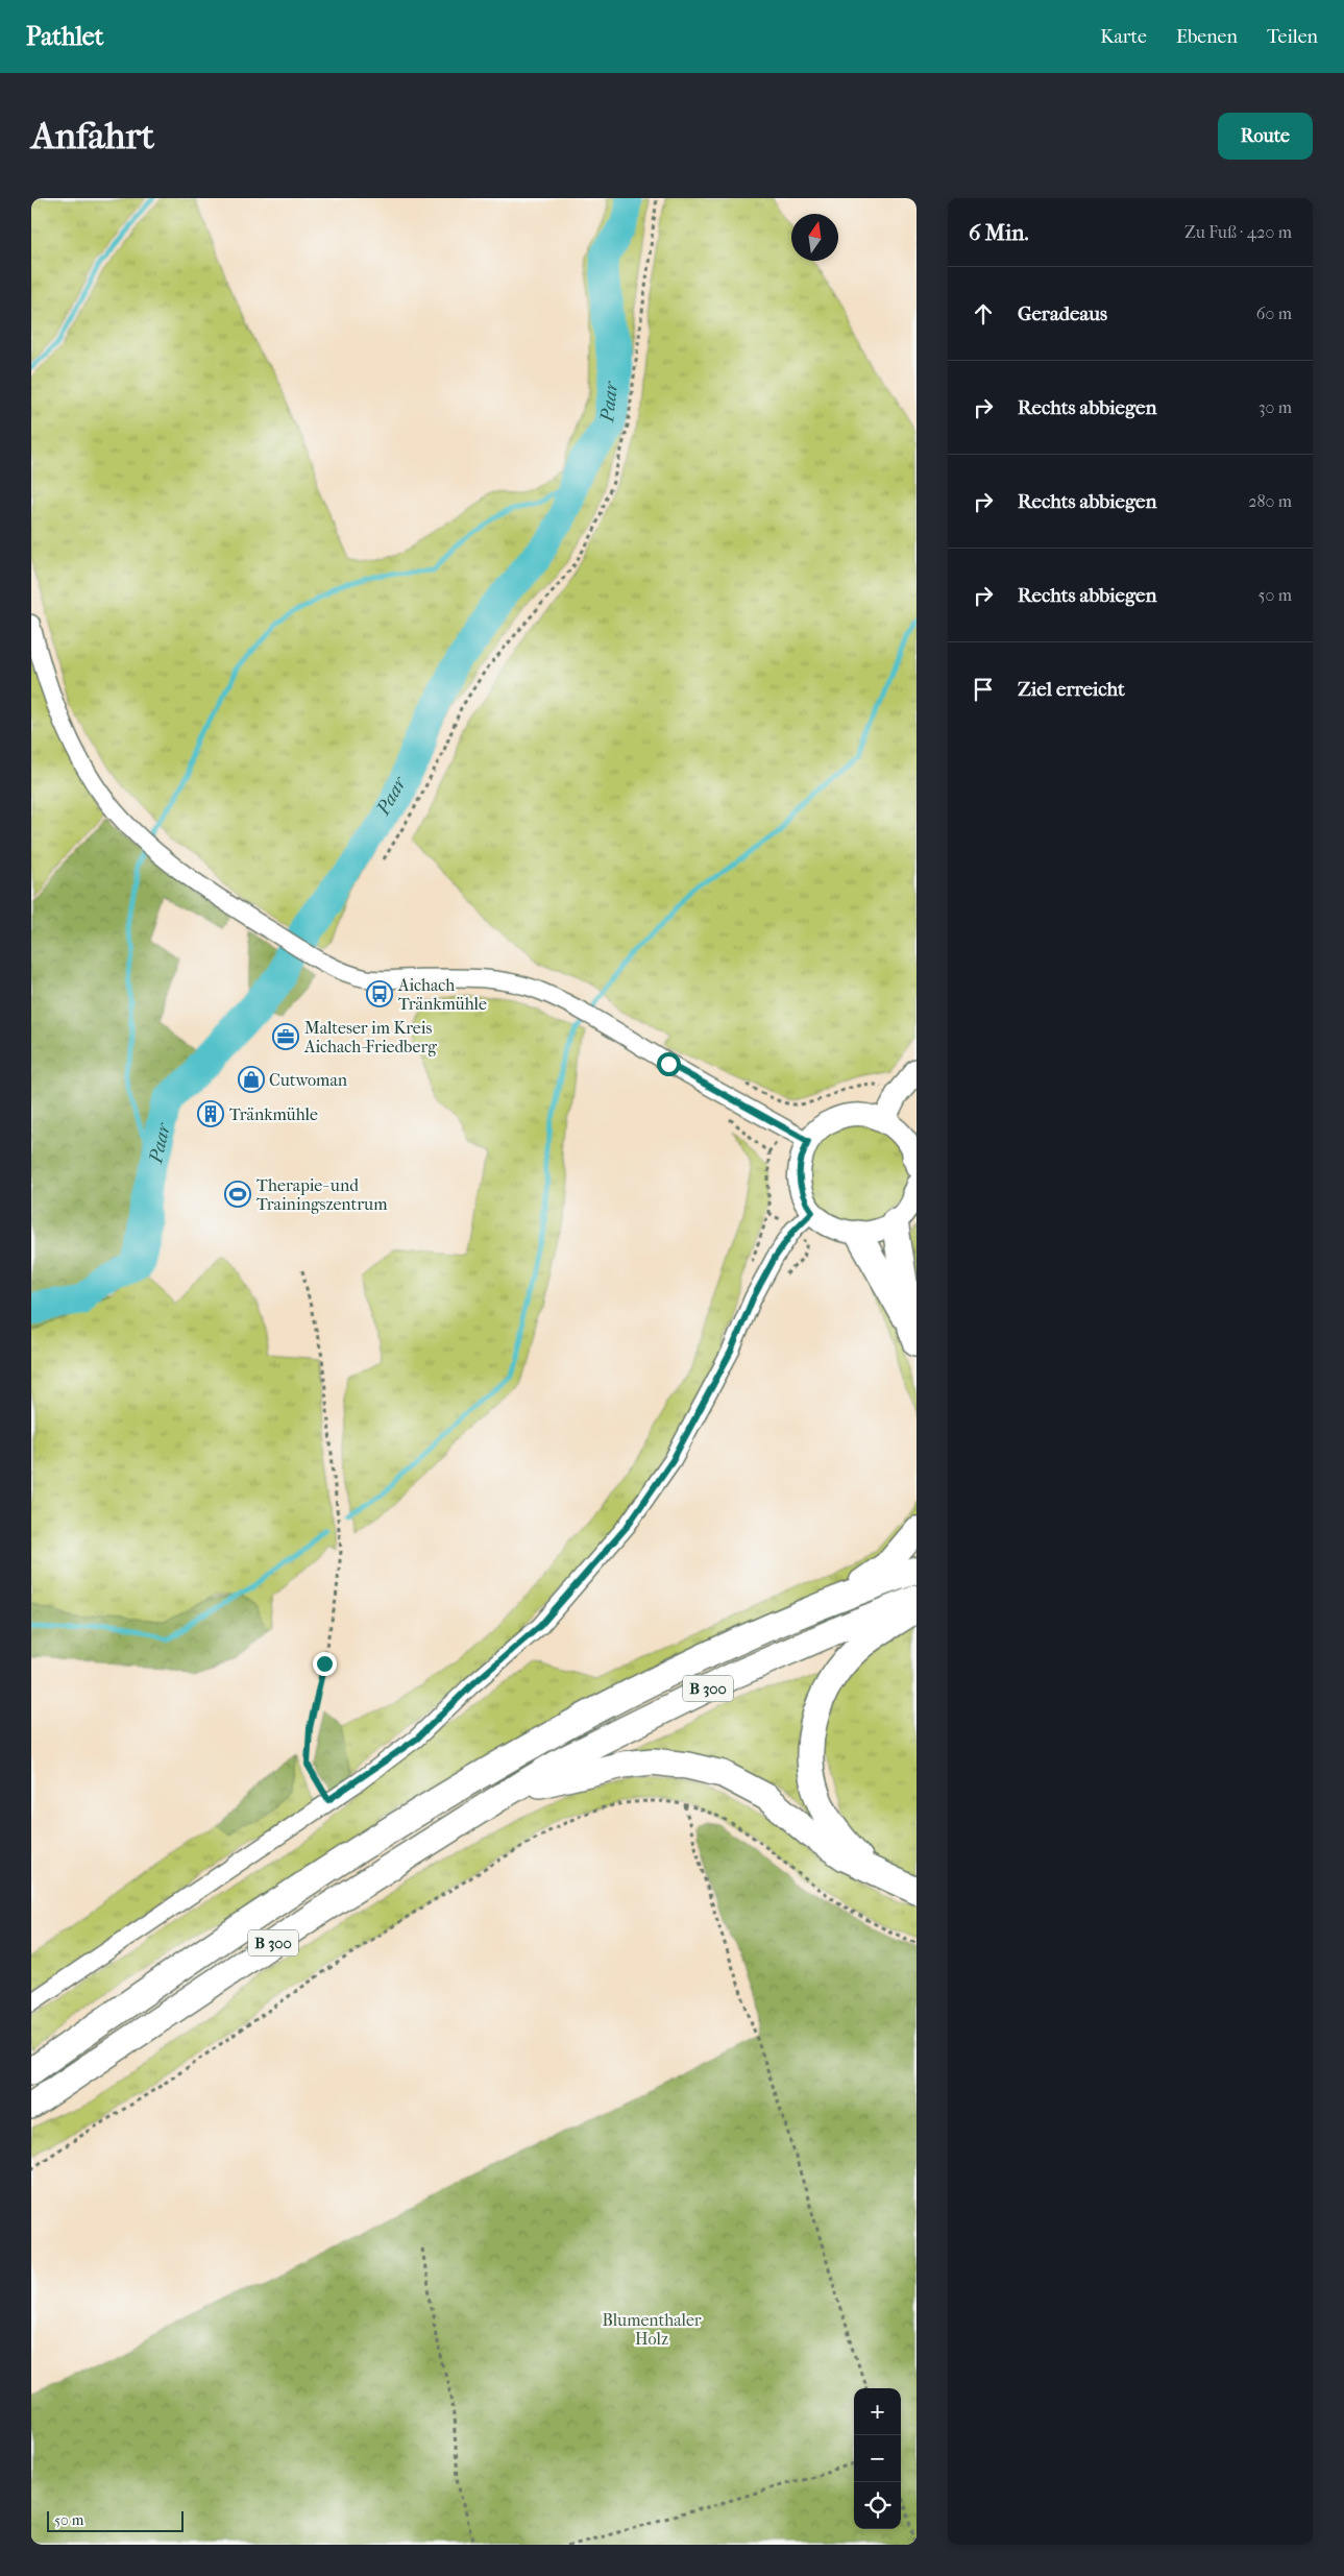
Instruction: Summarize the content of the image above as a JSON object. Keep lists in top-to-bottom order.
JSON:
{
  "streets": {
    "highway": ["B 300"]
  },
  "water": ["Paar"],
  "parks": ["Blumenthaler Holz"],
  "places": {
    "bus stop": ["Aichach Tränkmühle"],
    "office": ["Malteser im Kreis Aichach-Friedberg"],
    "shop": ["Cutwoman"],
    "building": ["Tränkmühle"],
    "sports": ["Therapie- und Trainingszentrum"]
  },
  "scale_bar": "50 m",
  "north": "top",
  "page": {
    "header": "Pathlet",
    "nav": ["Karte", "Ebenen", "Teilen"],
    "buttons": "Route",
    "title": "Anfahrt",
    "heading": ["6 Min.", "Zu Fuß · 420 m"],
    "list": [
      ["Geradeaus", "60 m"],
      ["Rechts abbiegen", "30 m"],
      ["Rechts abbiegen", "280 m"],
      ["Rechts abbiegen", "50 m"],
      "Ziel erreicht"
    ],
    "map_buttons": ["+", "−"],
    "scale": "50 m"
  }
}
